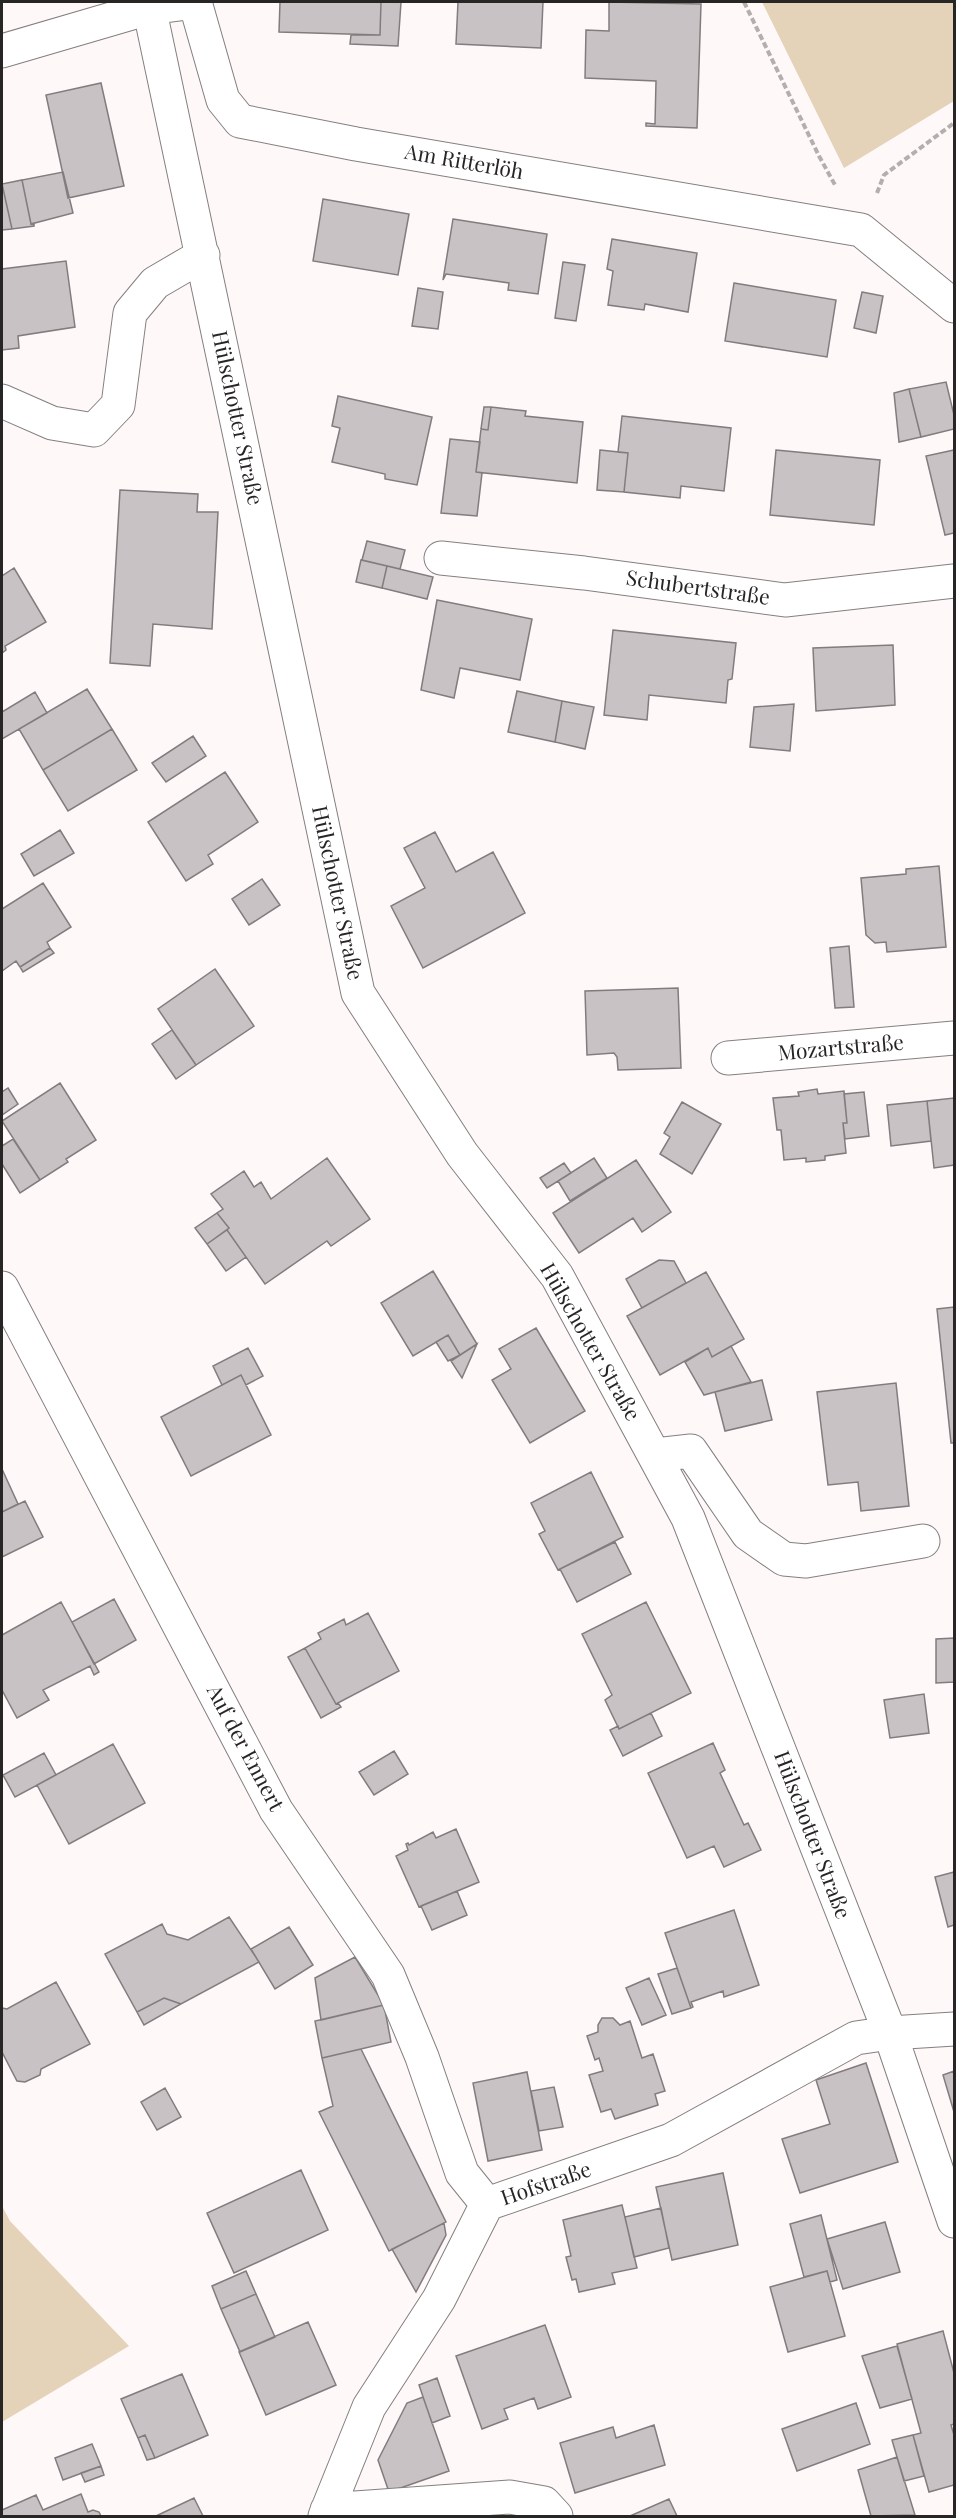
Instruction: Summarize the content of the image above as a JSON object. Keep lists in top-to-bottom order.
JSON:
{
  "streets": {
    "street": [
      "Am Ritterlöh",
      "Hülschotter Straße",
      "Schubertstraße",
      "Mozartstraße",
      "Auf der Ennert",
      "Hofstraße"
    ]
  },
  "crossings": [
    ["Am Ritterlöh", "Hülschotter Straße"],
    ["Hülschotter Straße", "Hofstraße"],
    ["Auf der Ennert", "Hofstraße"]
  ]
}
